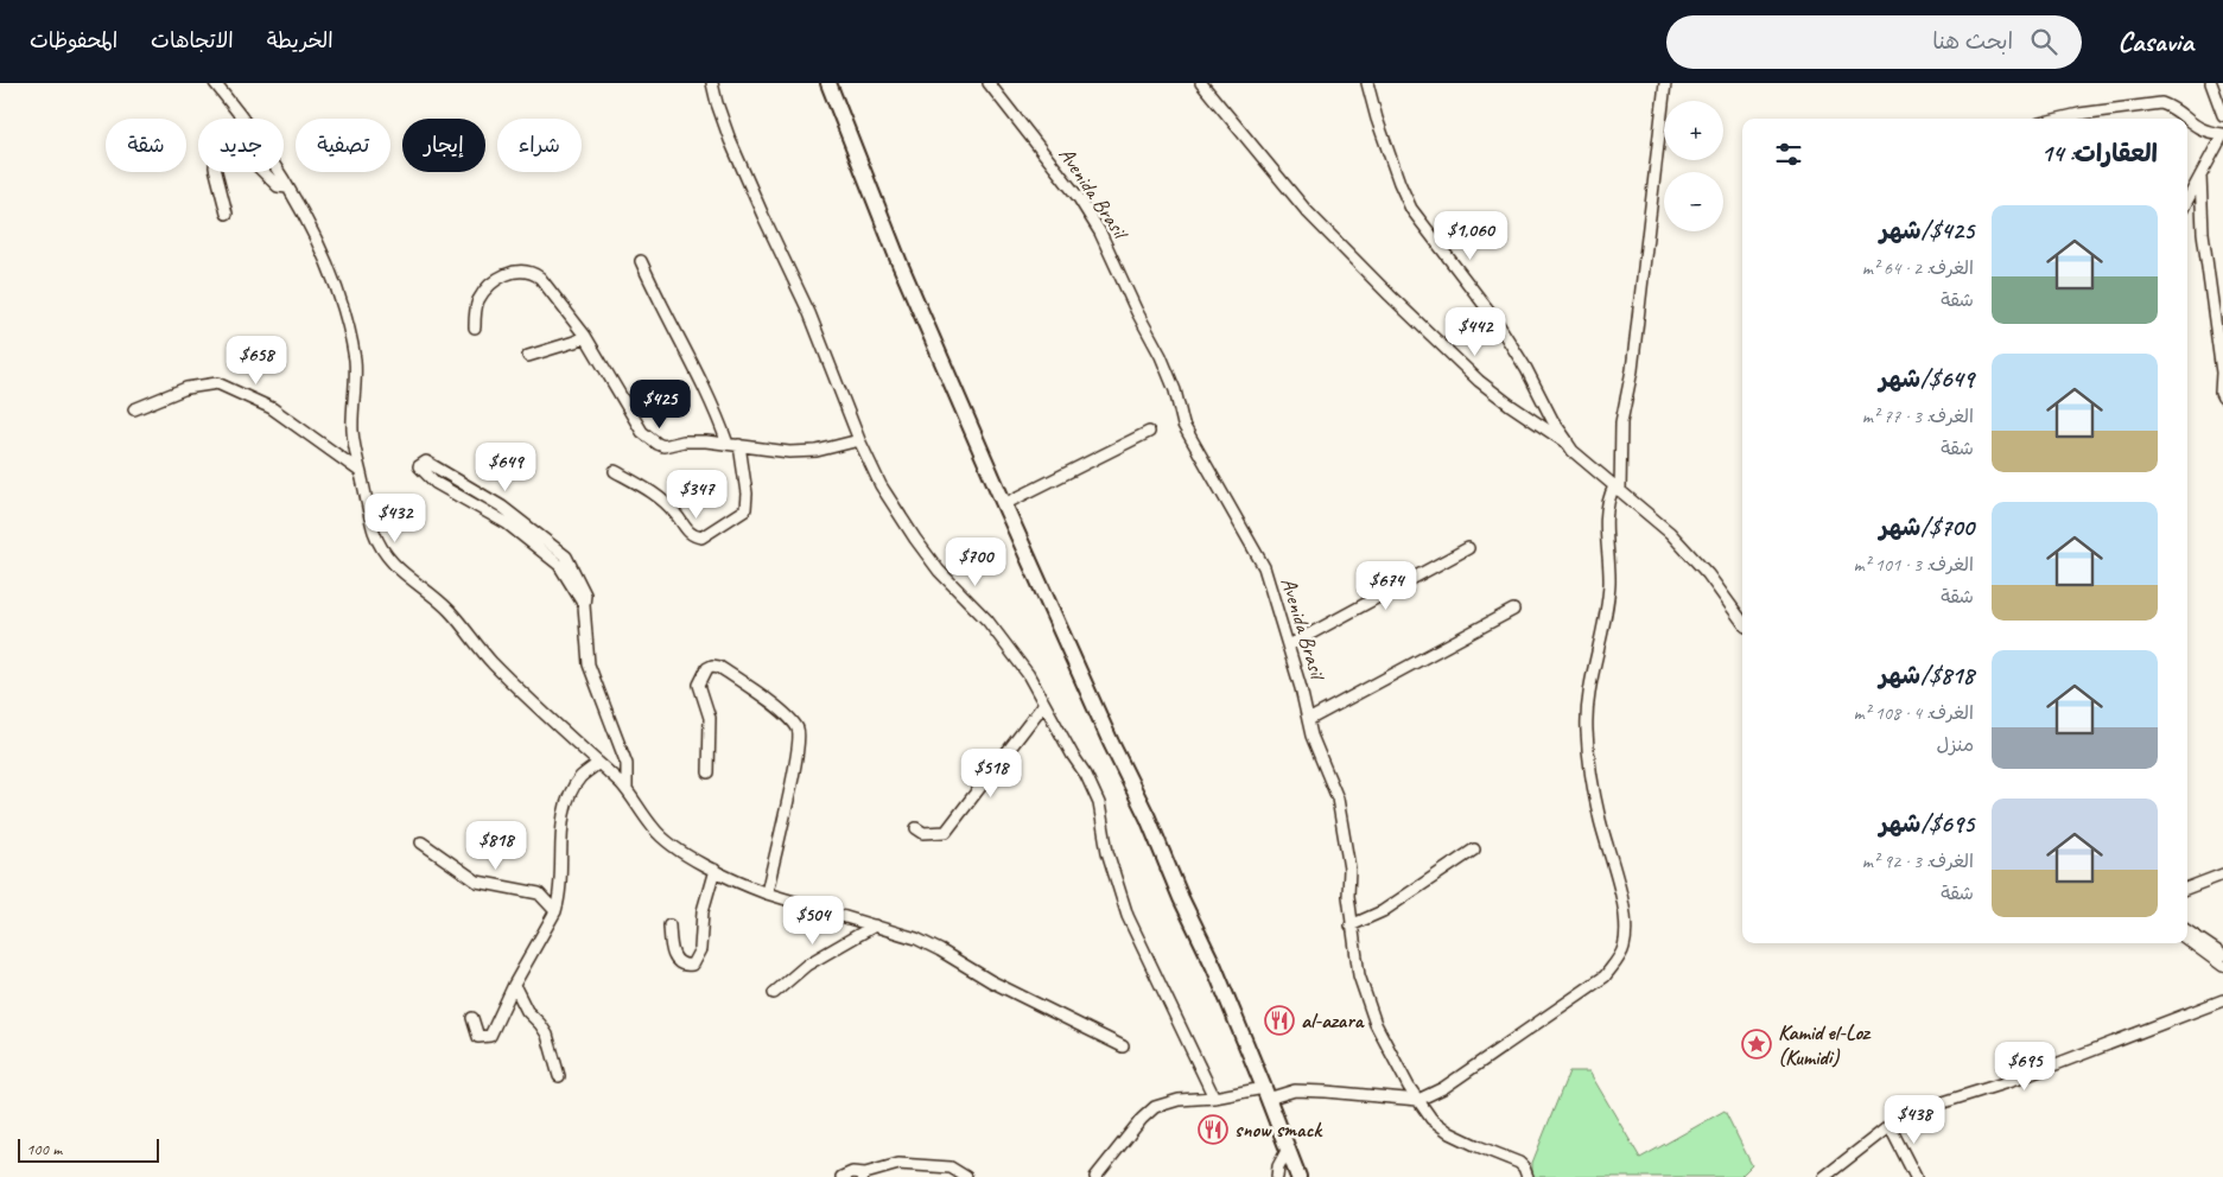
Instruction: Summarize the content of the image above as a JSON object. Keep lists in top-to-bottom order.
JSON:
{
  "streets": {
    "street": ["Avenida Brasil"]
  },
  "places": {
    "restaurant": ["al-azara", "snow smack"],
    "place": ["Kamid el-Loz (Kumidi)"]
  },
  "scale_bar": "100 m",
  "page": {
    "header": "Casavia",
    "search": "ابحث هنا",
    "nav": ["الخريطة", "الاتجاهات", "المحفوظات"],
    "map_buttons": ["+", "−"],
    "chip": [
      "شراء",
      "إيجار",
      "تصفية",
      "جديد",
      "شقة"
    ],
    "heading": "العقارات: 14",
    "list": [
      {
        "name": "$425/شهر",
        "note": "الغرف: 2 · 64 m² · شقة"
      },
      {
        "name": "$649/شهر",
        "note": "الغرف: 3 · 77 m² · شقة"
      },
      {
        "name": "$700/شهر",
        "note": "الغرف: 3 · 101 m² · شقة"
      },
      {
        "name": "$818/شهر",
        "note": "الغرف: 4 · 108 m² · منزل"
      },
      {
        "name": "$695/شهر",
        "note": "الغرف: 3 · 92 m² · شقة"
      }
    ],
    "price": [
      "$1,060",
      "$442",
      "$658",
      "$425",
      "$649",
      "$347",
      "$432",
      "$700",
      "$674",
      "$518",
      "$818",
      "$504",
      "$695",
      "$438"
    ],
    "scale": "100 m"
  }
}
